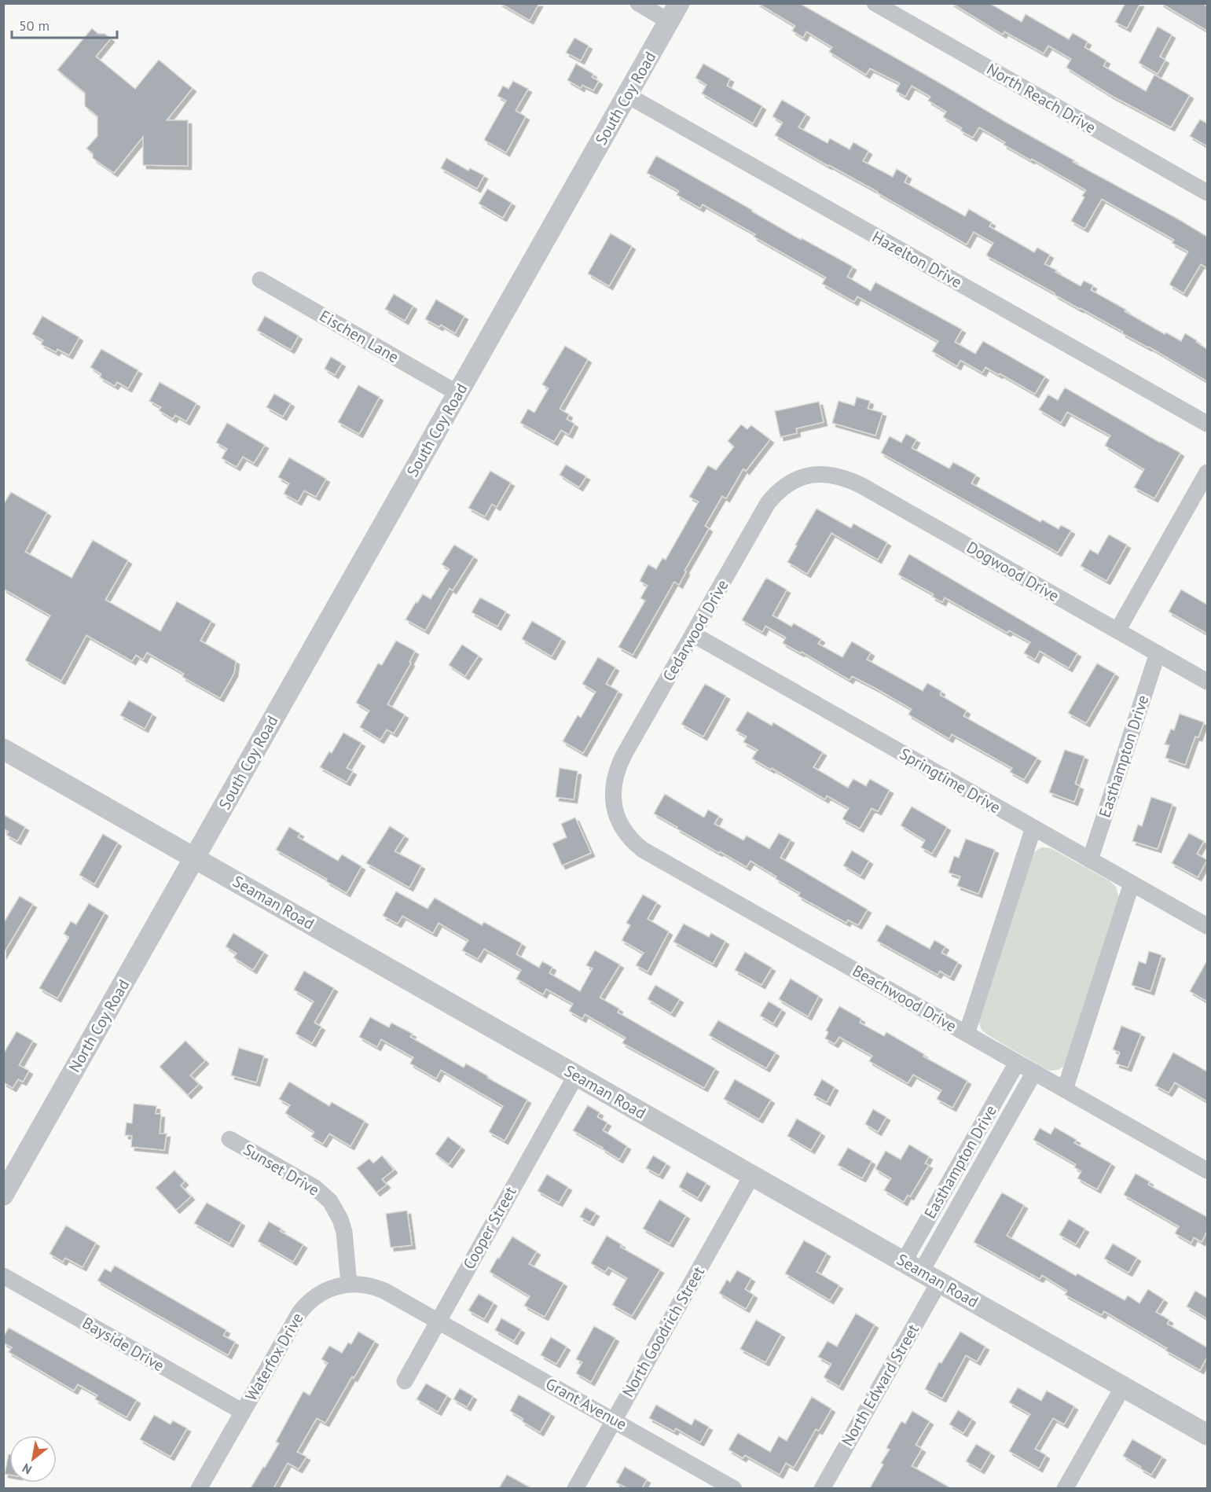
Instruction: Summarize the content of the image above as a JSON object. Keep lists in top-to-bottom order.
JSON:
{
  "streets": {
    "street": [
      "South Coy Road",
      "North Reach Drive",
      "Hazelton Drive",
      "Eischen Lane",
      "Dogwood Drive",
      "Cedarwood Drive",
      "Easthampton Drive",
      "Springtime Drive",
      "Seaman Road",
      "Beachwood Drive",
      "North Coy Road",
      "Sunset Drive",
      "Cooper Street",
      "North Goodrich Street",
      "Bayside Drive",
      "Waterfox Drive",
      "North Edward Street",
      "Grant Avenue"
    ]
  },
  "crossings": [
    ["South Coy Road", "Hazelton Drive"],
    ["South Coy Road", "Eischen Lane"],
    ["South Coy Road", "Seaman Road"],
    ["South Coy Road", "North Coy Road"],
    ["Dogwood Drive", "Cedarwood Drive"],
    ["Dogwood Drive", "Easthampton Drive"],
    ["Cedarwood Drive", "Springtime Drive"],
    ["Cedarwood Drive", "Beachwood Drive"],
    ["Easthampton Drive", "Springtime Drive"],
    ["Easthampton Drive", "Seaman Road"],
    ["Easthampton Drive", "Beachwood Drive"],
    ["Easthampton Drive", "North Edward Street"],
    ["Seaman Road", "North Coy Road"],
    ["Seaman Road", "Cooper Street"],
    ["Seaman Road", "North Goodrich Street"],
    ["Seaman Road", "North Edward Street"],
    ["Sunset Drive", "Waterfox Drive"],
    ["Cooper Street", "Waterfox Drive"],
    ["Cooper Street", "Grant Avenue"],
    ["North Goodrich Street", "Grant Avenue"],
    ["Bayside Drive", "Waterfox Drive"],
    ["Waterfox Drive", "Grant Avenue"]
  ],
  "scale_bar": "50 m",
  "north": "bottom left"
}
